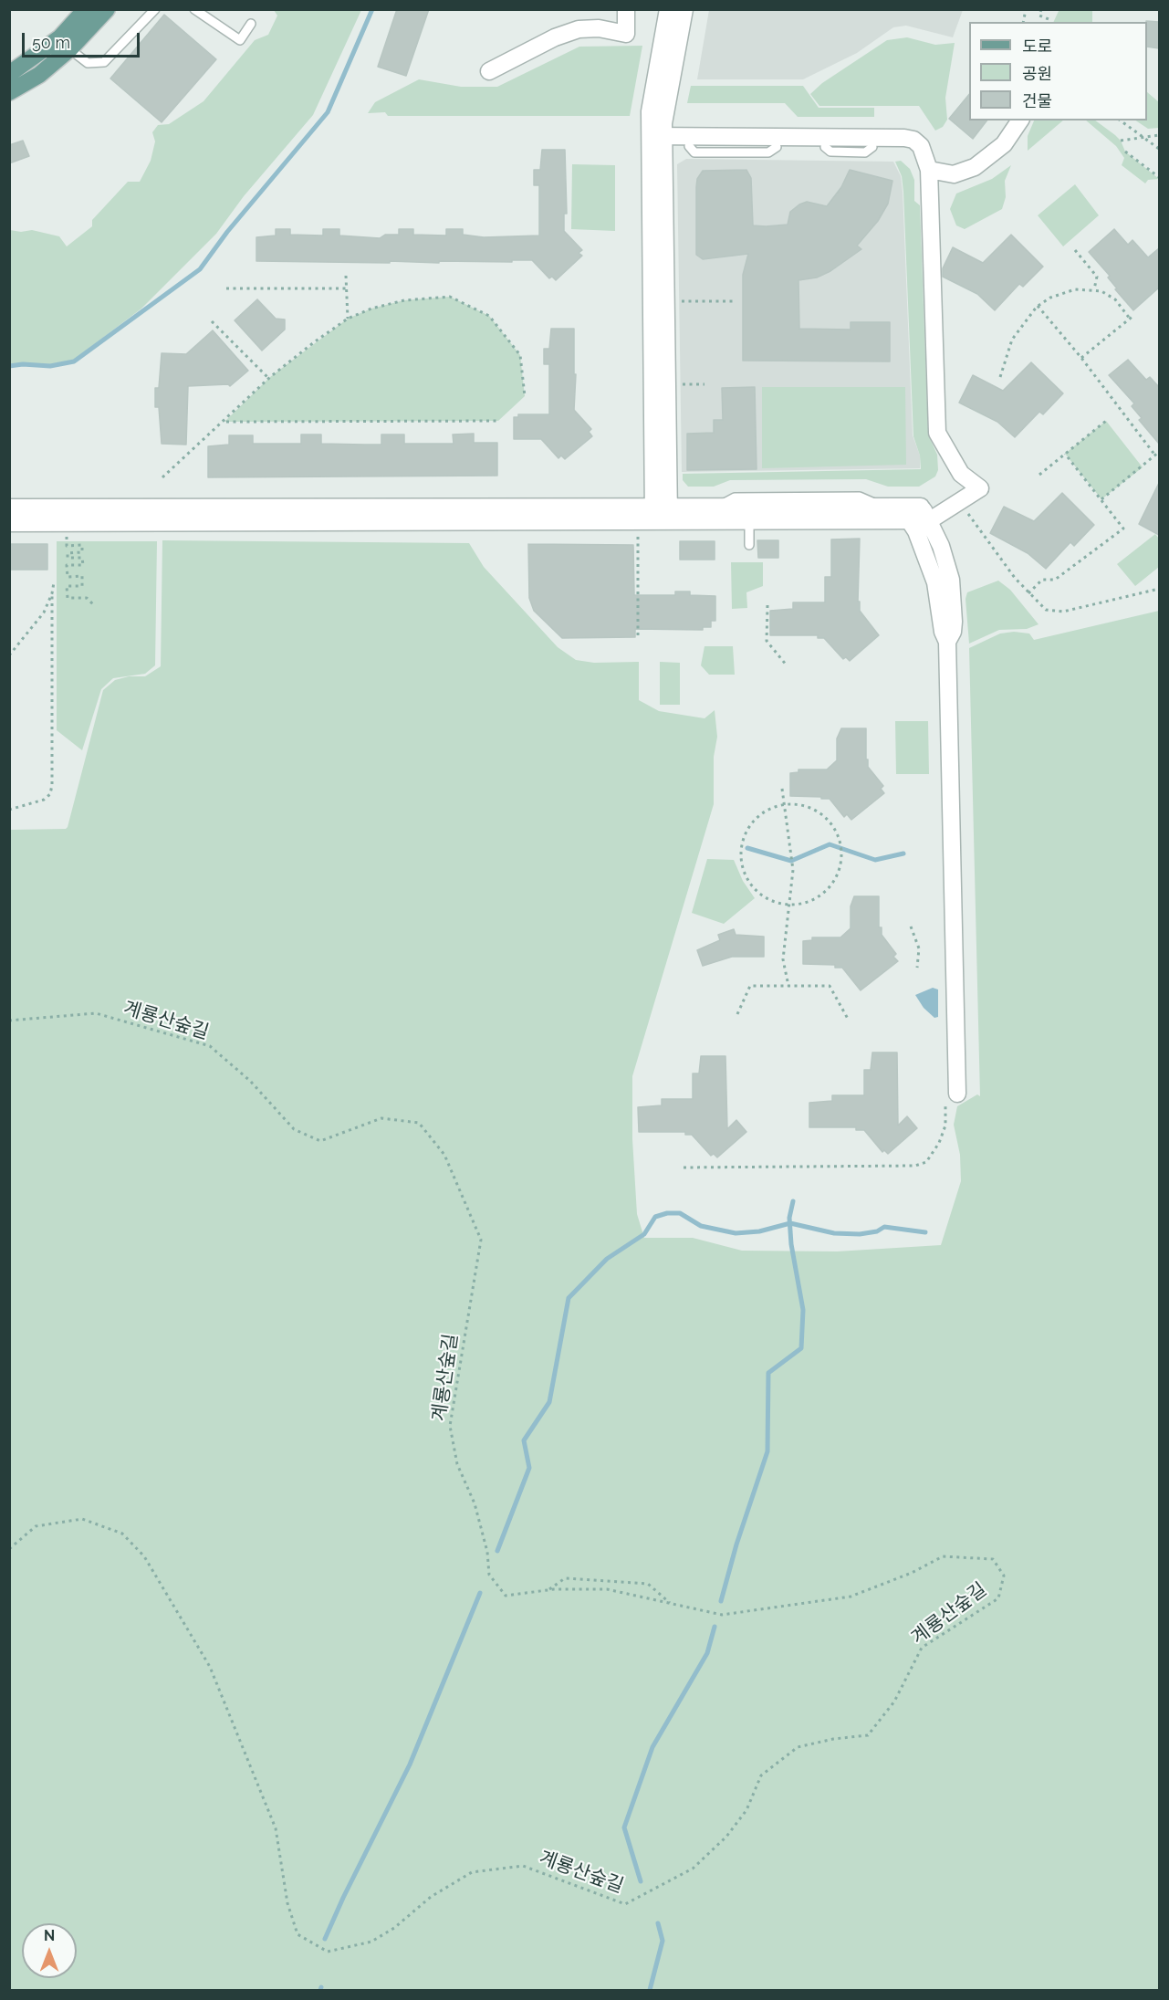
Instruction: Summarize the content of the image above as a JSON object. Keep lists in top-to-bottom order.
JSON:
{
  "streets": {
    "path": ["계룡산숲길"]
  },
  "legend": ["도로", "공원", "건물"],
  "scale_bar": "50 m",
  "north": "top"
}
